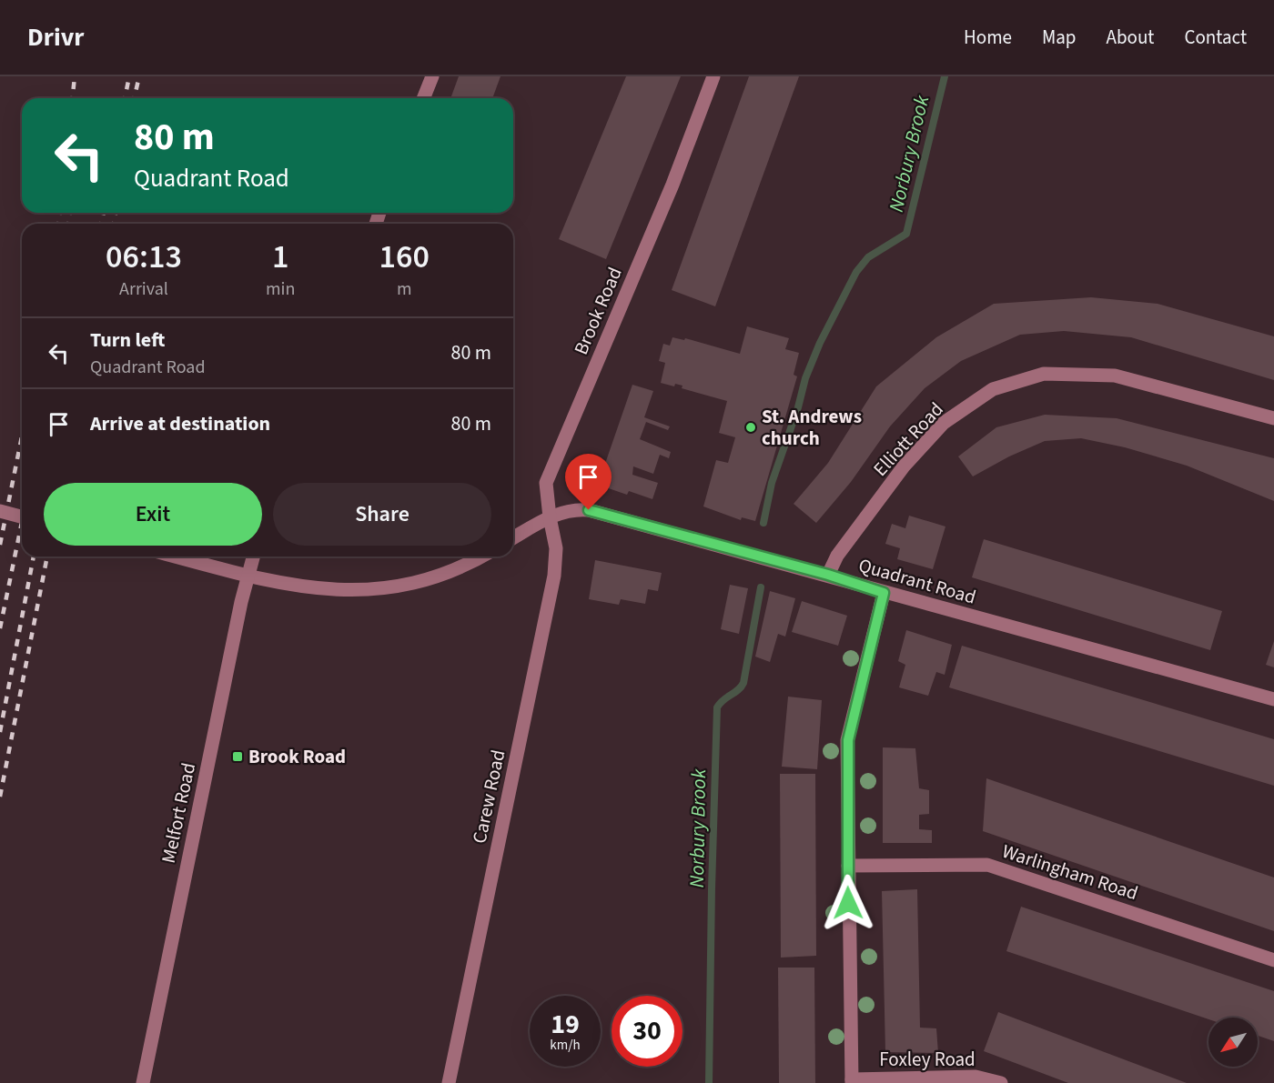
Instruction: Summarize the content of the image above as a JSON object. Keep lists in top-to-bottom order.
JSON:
{
  "streets": {
    "street": [
      "Brook Road",
      "Elliott Road",
      "Quadrant Road",
      "Carew Road",
      "Melfort Road",
      "Warlingham Road",
      "Foxley Road"
    ]
  },
  "crossings": [
    ["Brook Road", "Quadrant Road"],
    ["Brook Road", "Carew Road"],
    ["Elliott Road", "Quadrant Road"],
    ["Quadrant Road", "Carew Road"]
  ],
  "water": ["Norbury Brook"],
  "places": {
    "other": ["St. Andrews church"],
    "transit": ["Brook Road"]
  },
  "north": "bottom left",
  "page": {
    "header": "Drivr",
    "nav": [
      "Home",
      "Map",
      "About",
      "Contact"
    ],
    "turn": ["80 m", "Quadrant Road"],
    "eta": [
      "06:13",
      "Arrival",
      "1",
      "min",
      "160",
      "m"
    ],
    "list": [
      {
        "name": "Turn left",
        "note": "Quadrant Road",
        "value": "80 m"
      },
      {
        "name": "Arrive at destination",
        "value": "80 m"
      }
    ],
    "buttons": ["Exit", "Share"],
    "speed": "19 km/h",
    "limit": "30"
  }
}
